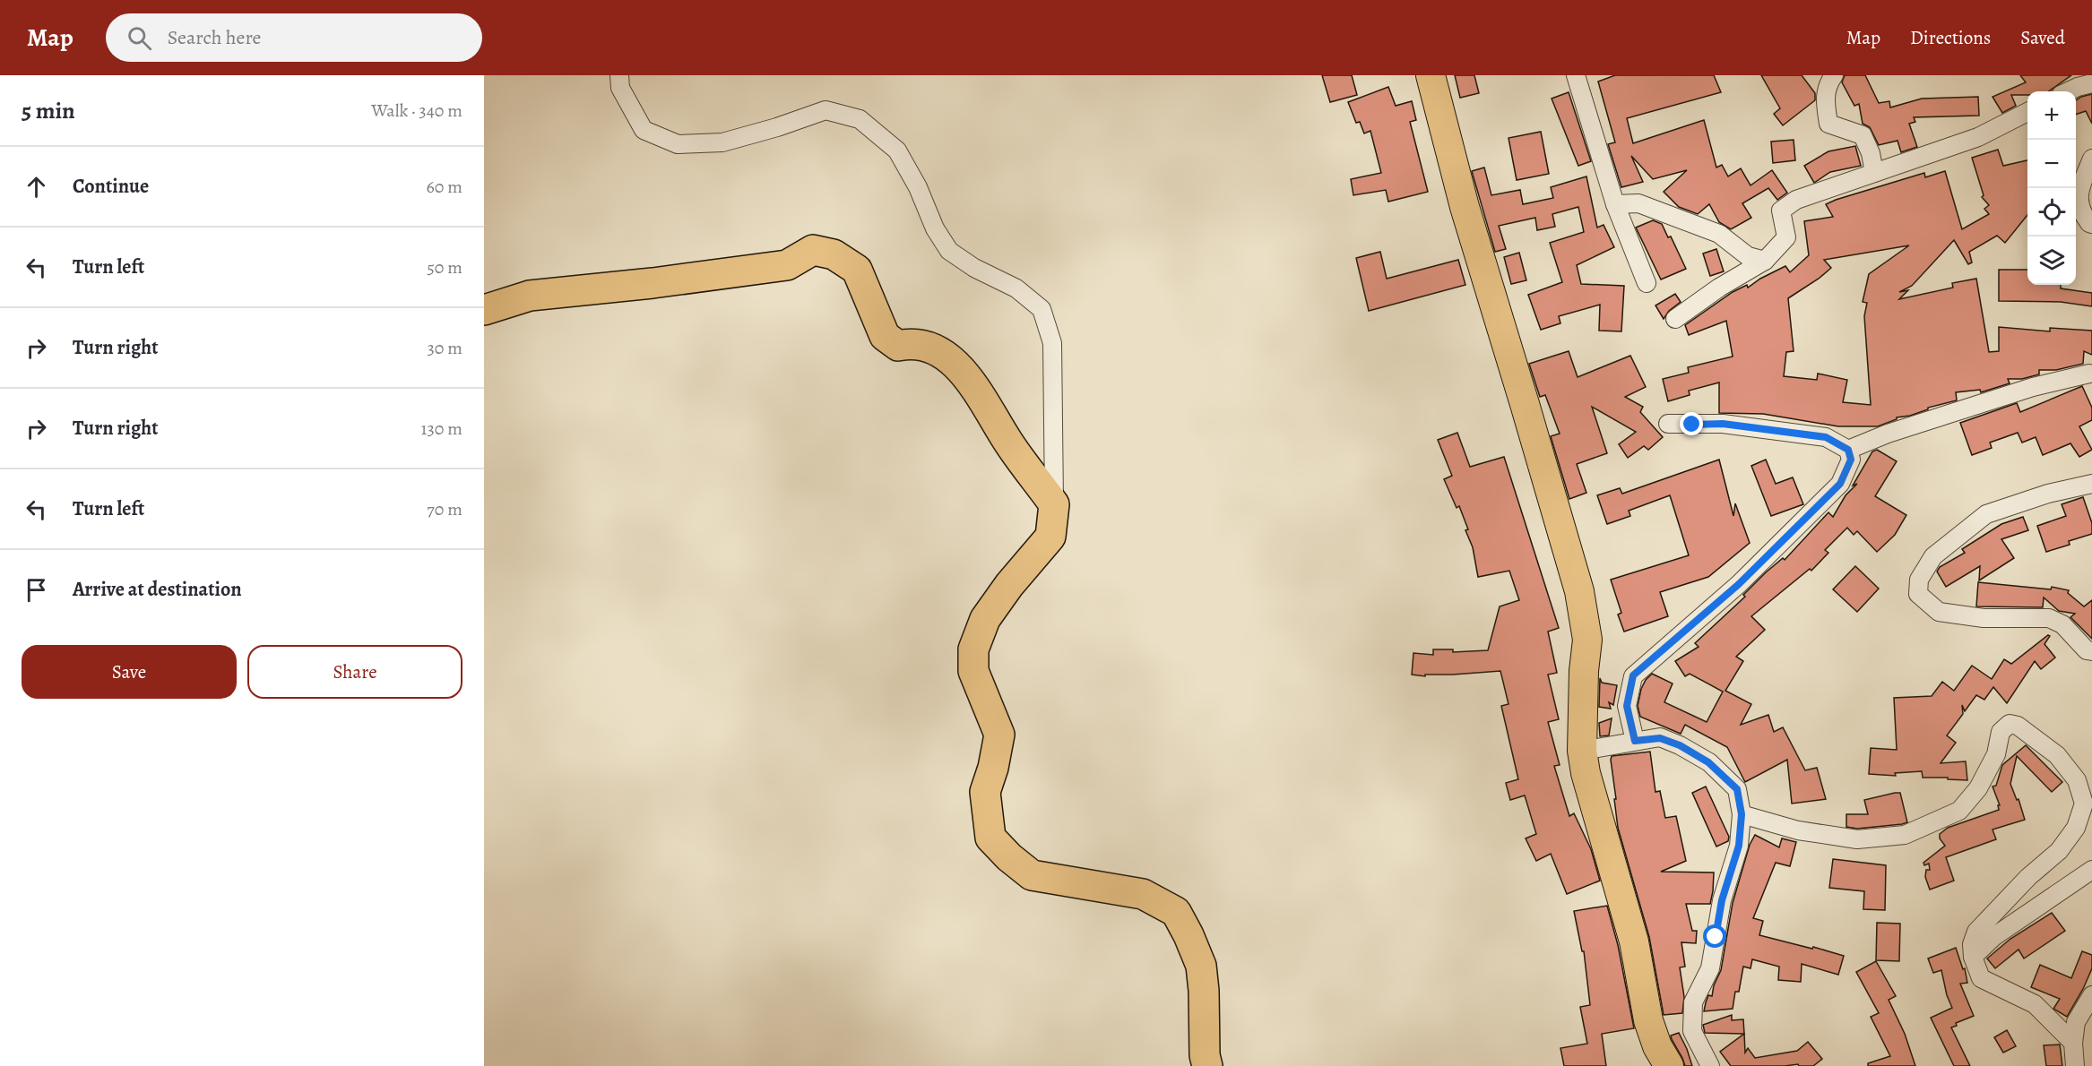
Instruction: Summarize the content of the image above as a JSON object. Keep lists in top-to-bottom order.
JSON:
{
  "page": {
    "header": "Map",
    "search": "Search here",
    "nav": ["Map", "Directions", "Saved"],
    "heading": ["5 min", "Walk · 340 m"],
    "map_buttons": ["+", "−"],
    "list": [
      ["Continue", "60 m"],
      ["Turn left", "50 m"],
      ["Turn right", "30 m"],
      ["Turn right", "130 m"],
      ["Turn left", "70 m"],
      "Arrive at destination"
    ],
    "buttons": ["Save", "Share"]
  }
}
